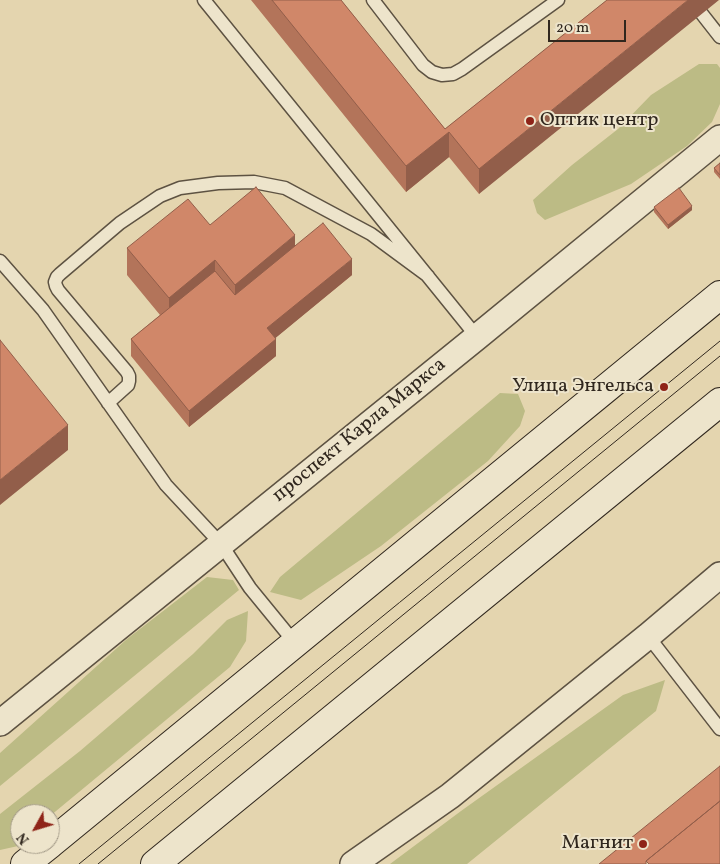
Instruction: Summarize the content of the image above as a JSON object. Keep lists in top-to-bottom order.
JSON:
{
  "streets": {
    "street": ["проспект Карла Маркса"]
  },
  "places": ["Оптик центр", "Улица Энгельса", "Магнит"],
  "scale_bar": "20 m",
  "north": "bottom left"
}
